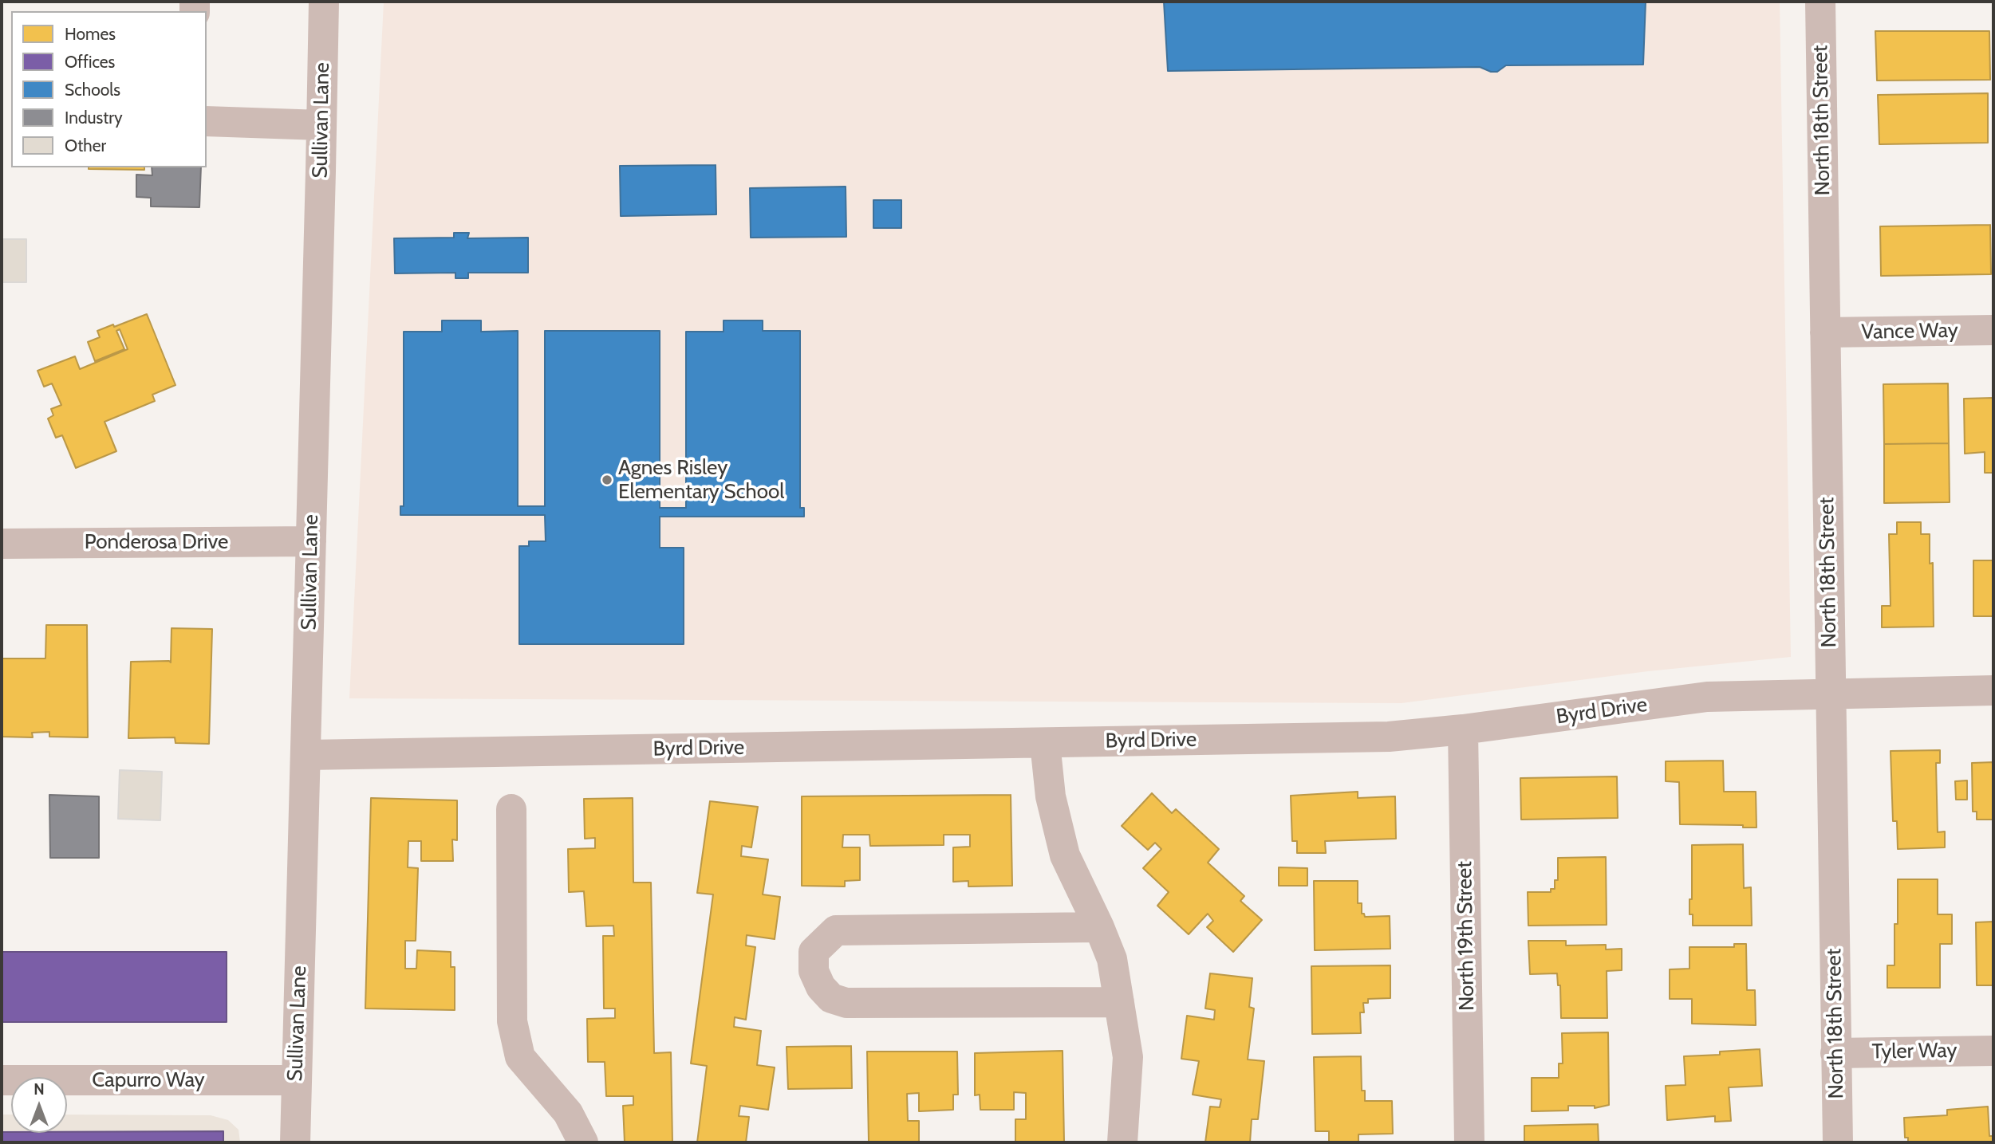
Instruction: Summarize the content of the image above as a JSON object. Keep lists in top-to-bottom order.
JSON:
{
  "streets": {
    "street": [
      "Sullivan Lane",
      "North 18th Street",
      "Vance Way",
      "Ponderosa Drive",
      "Byrd Drive",
      "North 19th Street",
      "Tyler Way",
      "Capurro Way"
    ]
  },
  "crossings": [
    ["Sullivan Lane", "Ponderosa Drive"],
    ["Sullivan Lane", "Byrd Drive"],
    ["Sullivan Lane", "Capurro Way"],
    ["North 18th Street", "Vance Way"],
    ["North 18th Street", "Byrd Drive"],
    ["North 18th Street", "Tyler Way"],
    ["Byrd Drive", "North 19th Street"]
  ],
  "places": ["Agnes Risley Elementary School"],
  "legend": [
    "Homes",
    "Offices",
    "Schools",
    "Industry",
    "Other"
  ],
  "north": "top"
}
